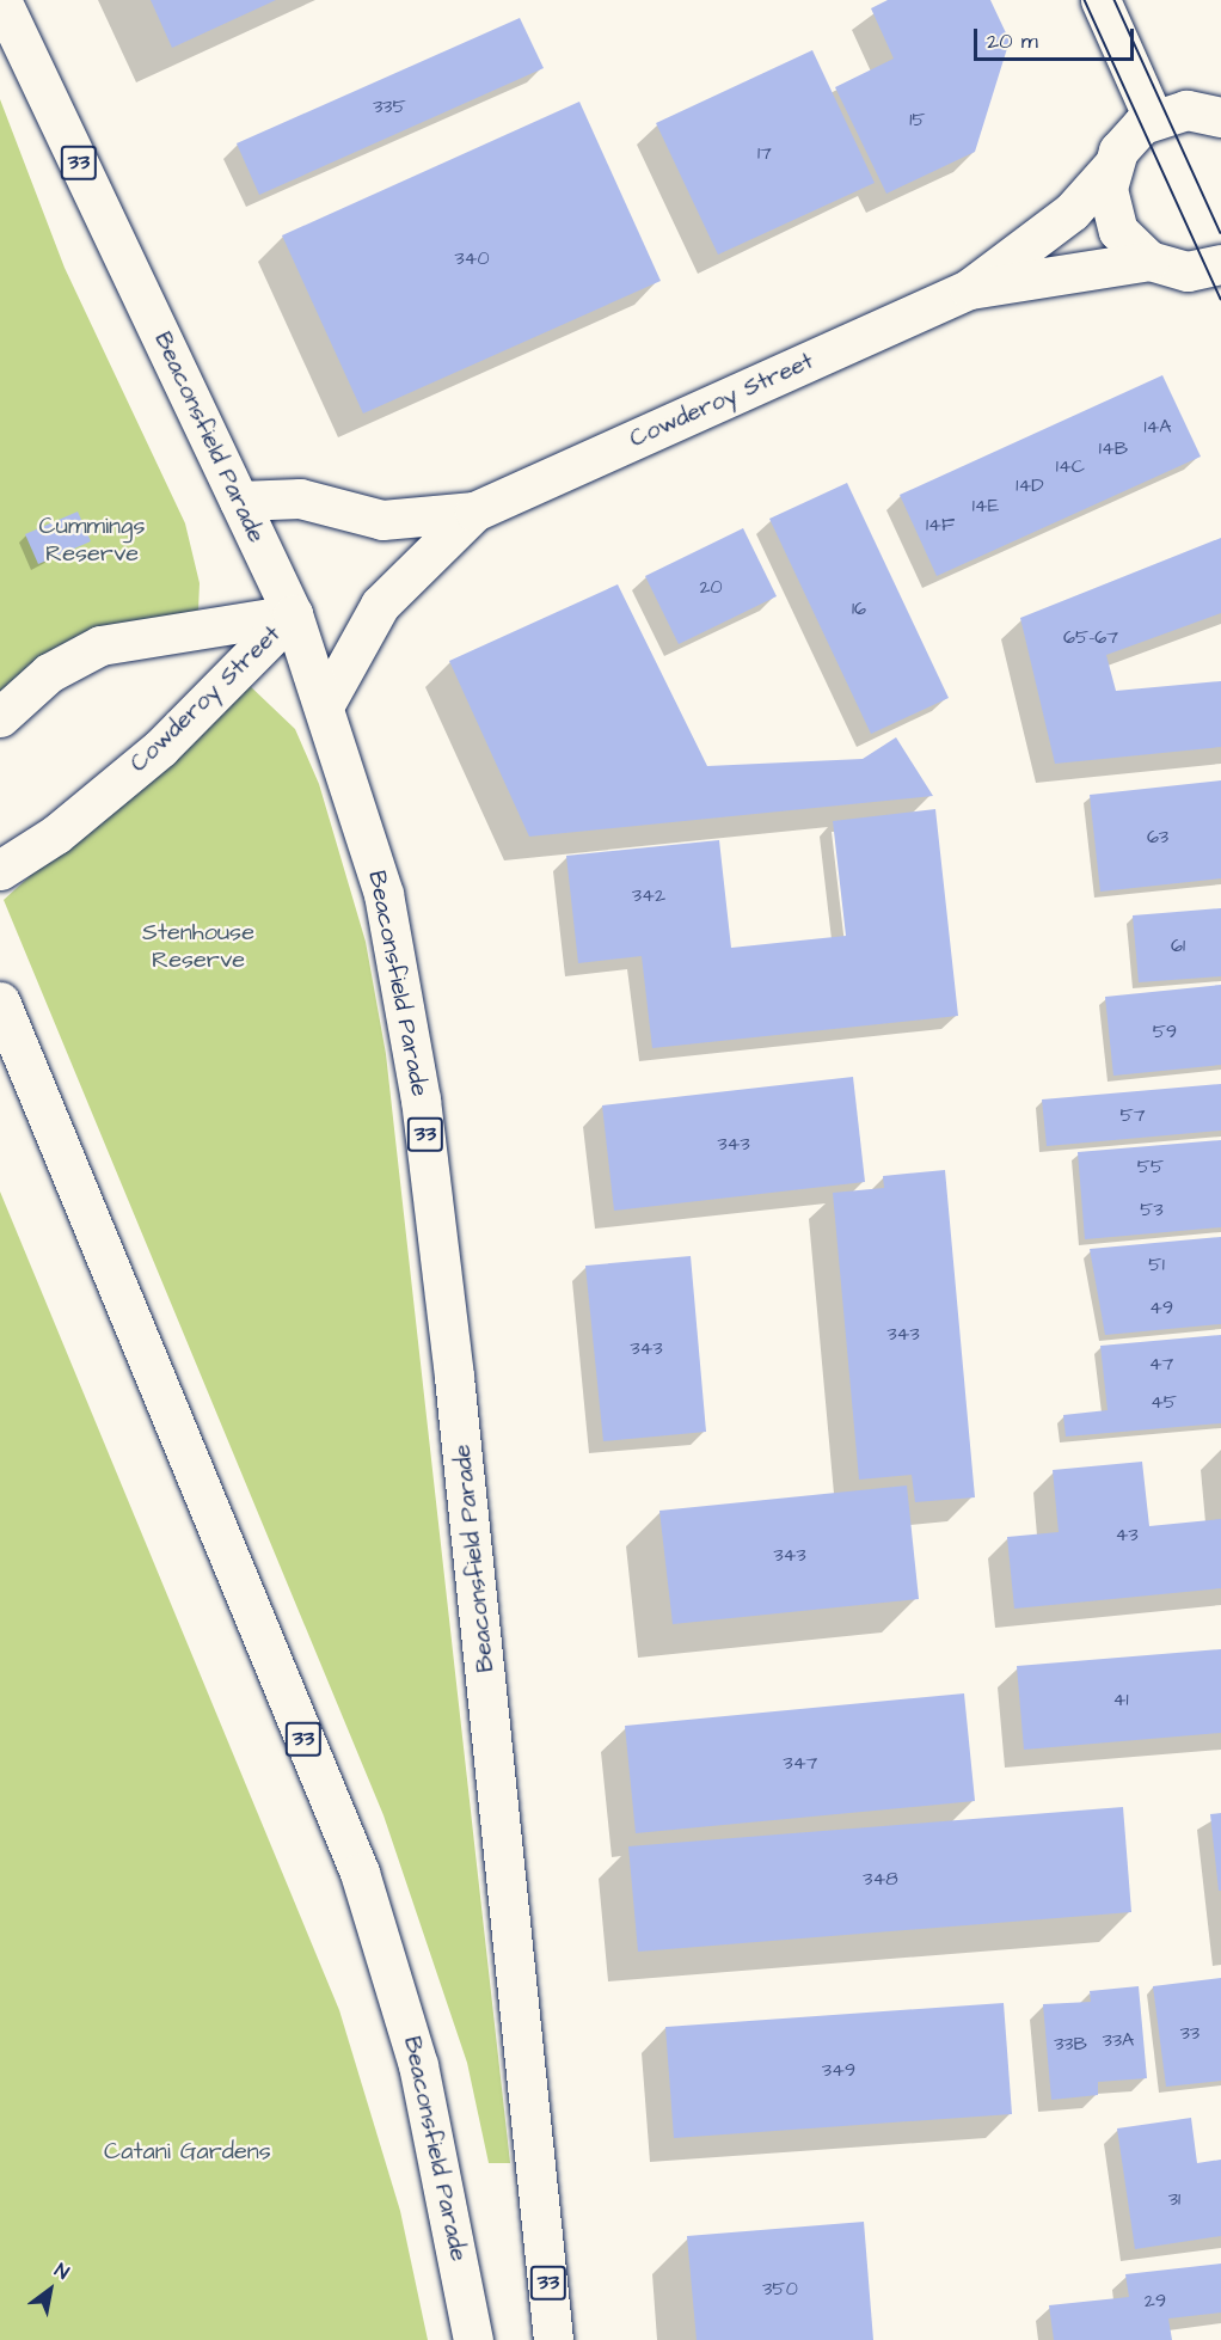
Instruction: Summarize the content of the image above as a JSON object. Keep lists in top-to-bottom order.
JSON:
{
  "streets": {
    "main road": ["33", "Cowderoy Street", "Beaconsfield Parade"]
  },
  "crossings": [
    ["Cowderoy Street", "Beaconsfield Parade"]
  ],
  "parks": ["Cummings Reserve", "Stenhouse Reserve", "Catani Gardens"],
  "house_numbers": [
    "335",
    "15",
    "17",
    "340",
    "14A",
    "14B",
    "14C",
    "14D",
    "14E",
    "14F",
    "20",
    "16",
    "65-67",
    "63",
    "342",
    "61",
    "59",
    "57",
    "343",
    "55",
    "53",
    "51",
    "49",
    "343",
    "343",
    "47",
    "45",
    "43",
    "343",
    "41",
    "347",
    "348",
    "33",
    "33A",
    "33B",
    "349",
    "31",
    "350",
    "29"
  ],
  "scale_bar": "20 m",
  "north": "top right"
}
